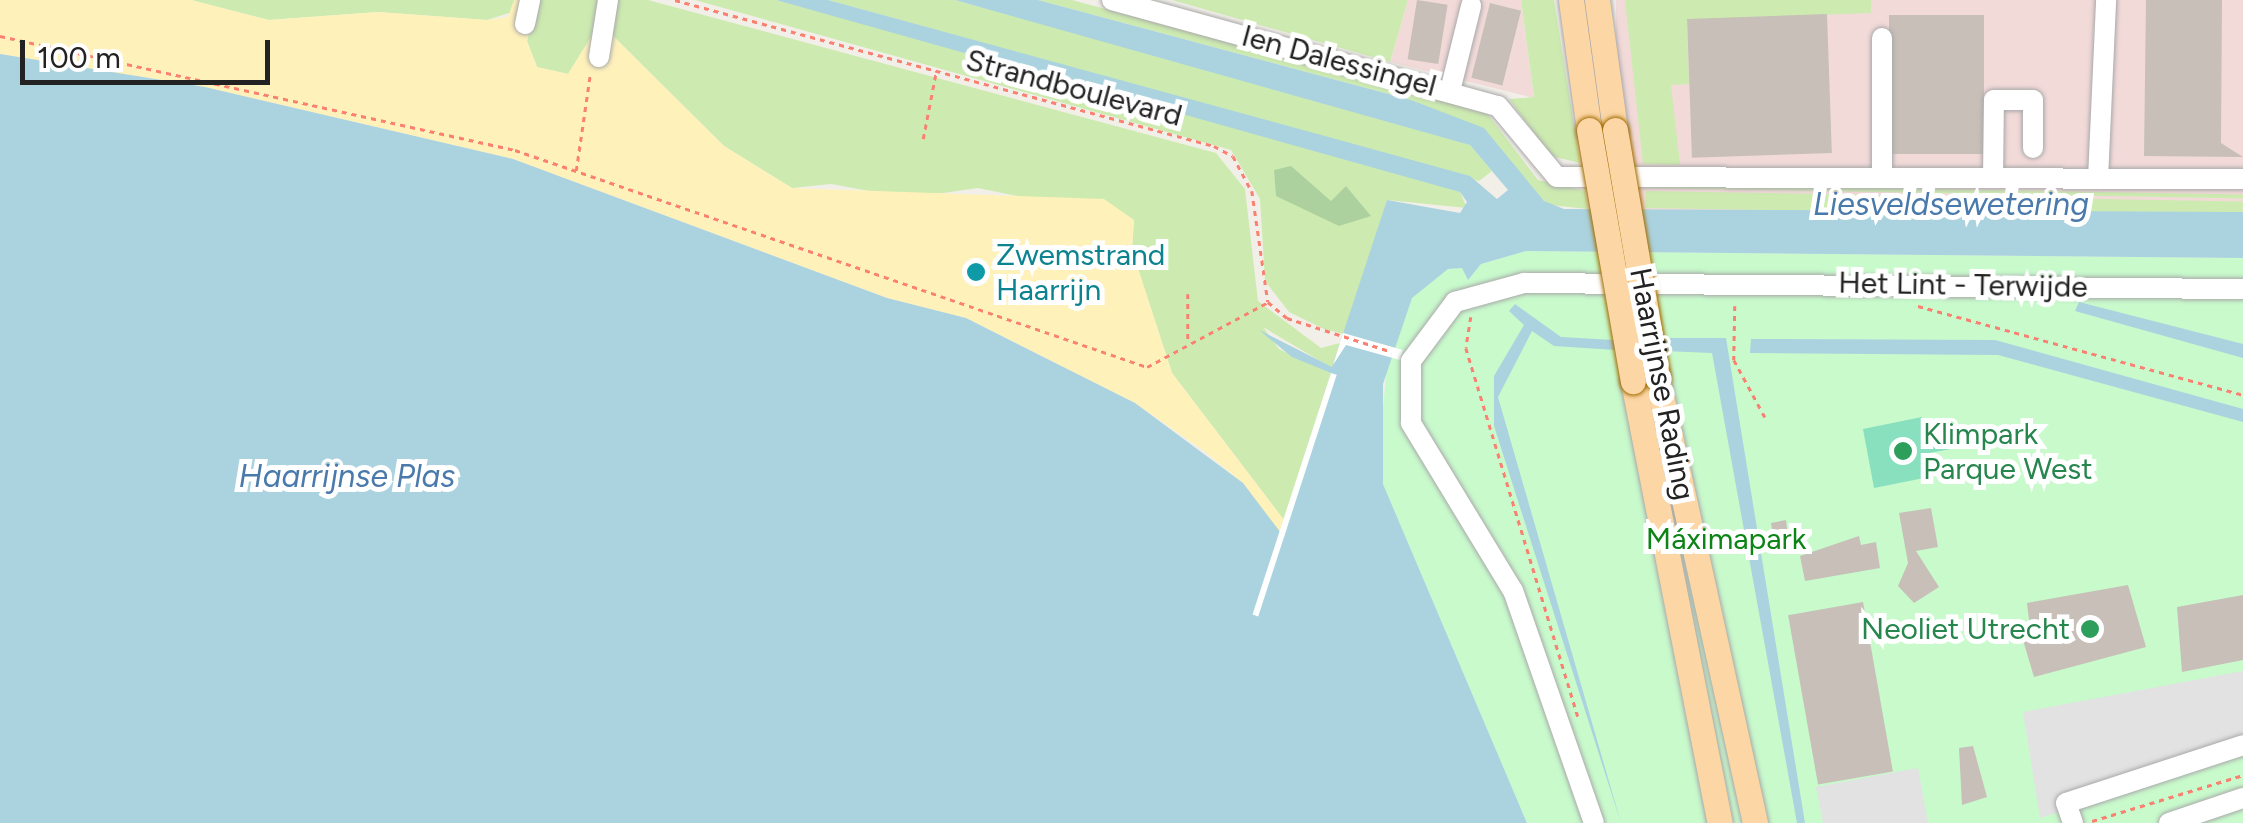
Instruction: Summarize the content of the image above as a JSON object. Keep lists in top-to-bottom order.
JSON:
{
  "streets": {
    "main road": ["Haarrijnse Rading"],
    "street": ["Ien Dalessingel", "Het Lint - Terwijde"],
    "path": ["Strandboulevard"]
  },
  "water": ["Liesveldsewetering", "Haarrijnse Plas"],
  "parks": ["Máximapark"],
  "places": ["Zwemstrand Haarrijn", "Klimpark Parque West", "Neoliet Utrecht"],
  "scale_bar": "100 m"
}
